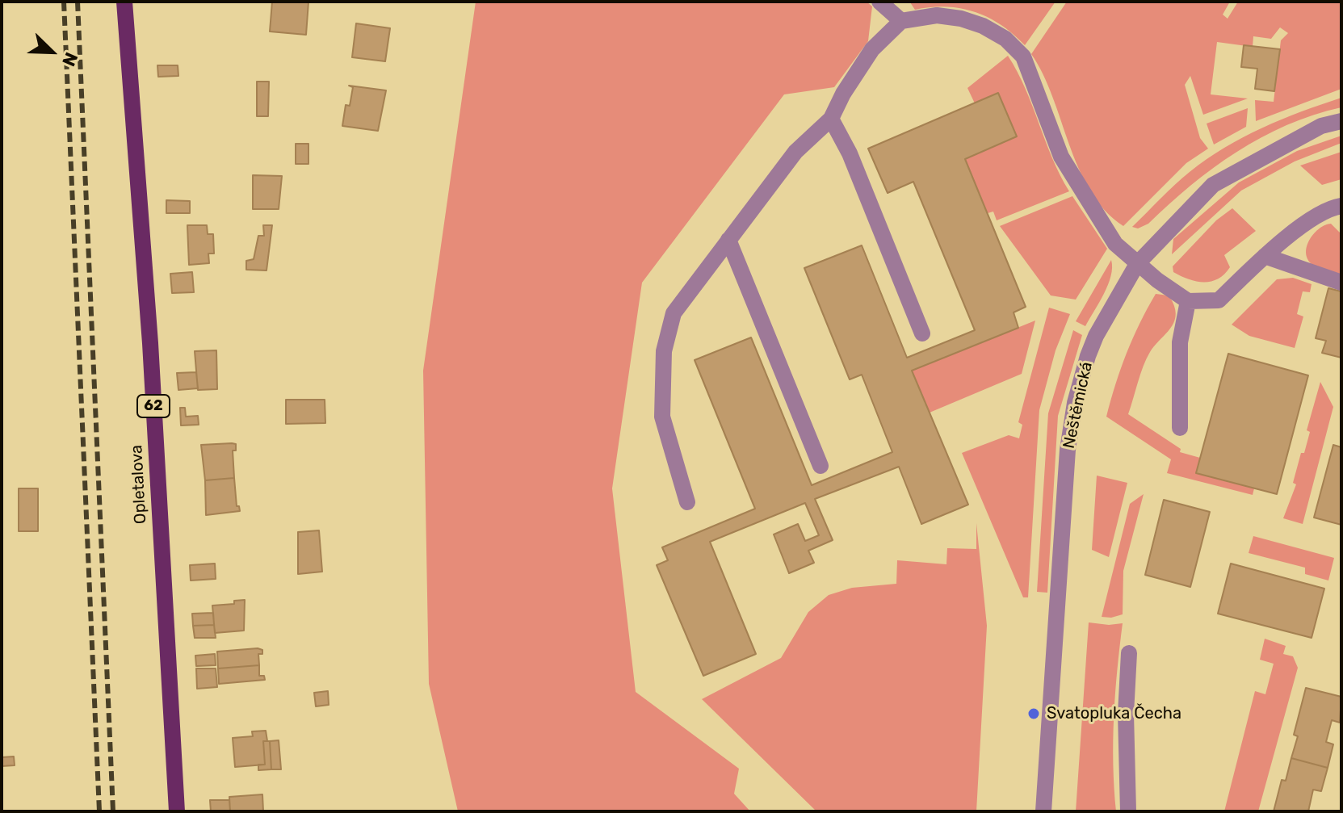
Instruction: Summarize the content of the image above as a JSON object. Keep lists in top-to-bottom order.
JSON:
{
  "streets": {
    "main road": ["62", "Opletalova"],
    "street": ["Neštěmická"]
  },
  "places": ["Svatopluka Čecha"],
  "north": "bottom right"
}
